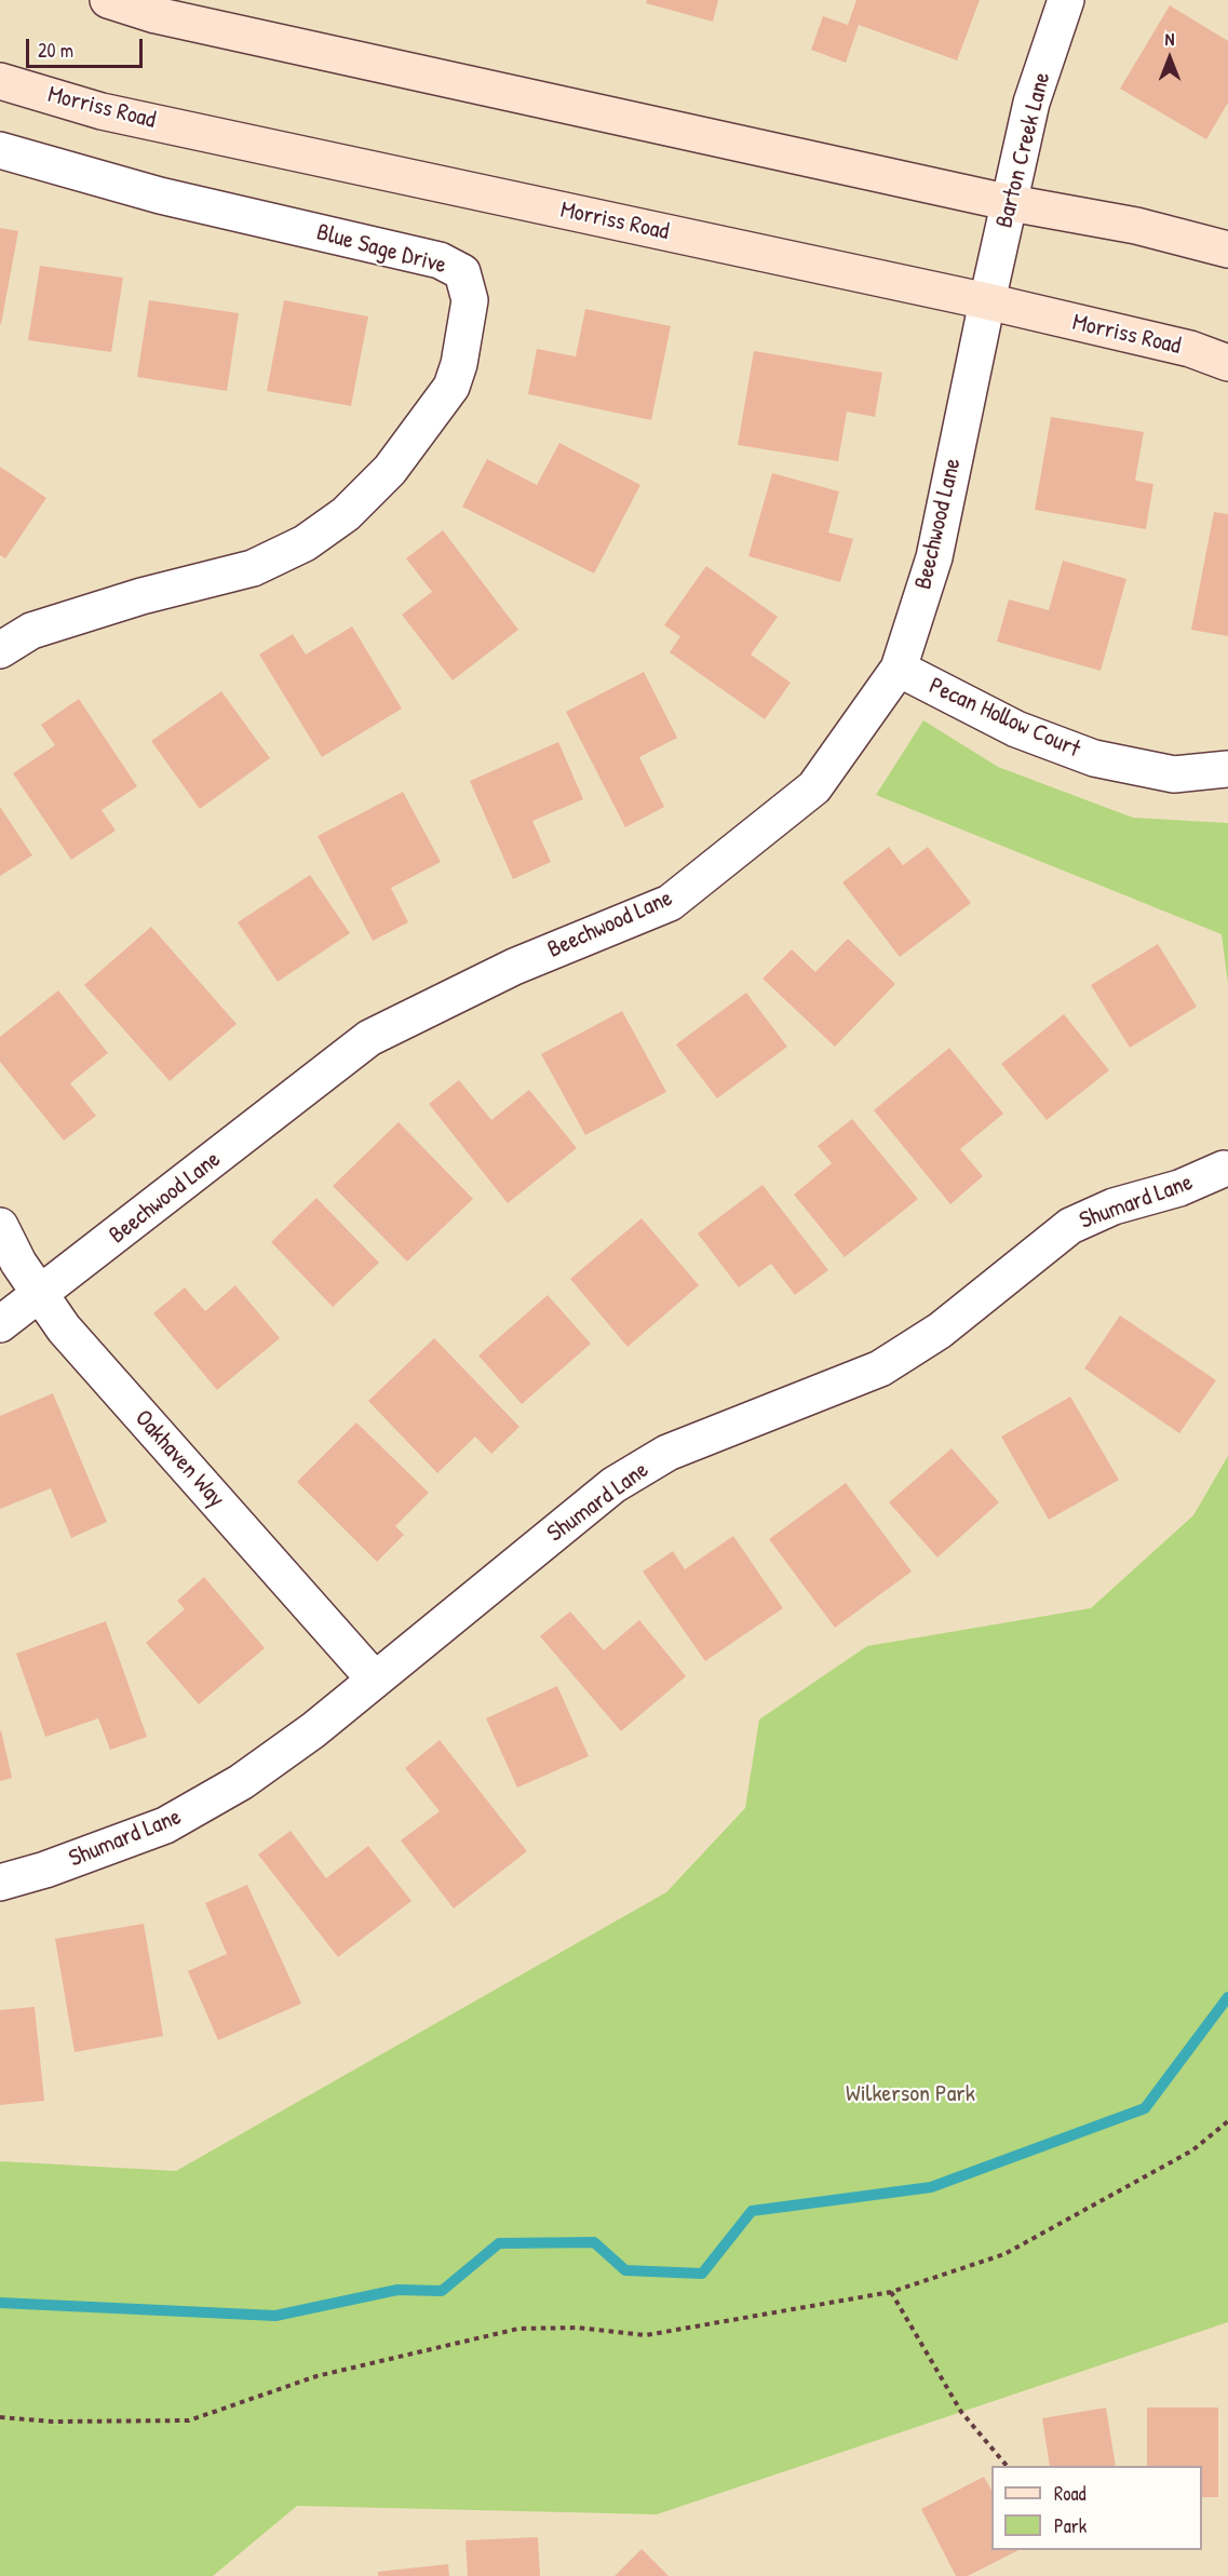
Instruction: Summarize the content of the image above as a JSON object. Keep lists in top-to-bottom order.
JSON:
{
  "streets": {
    "main road": ["Morriss Road"],
    "street": [
      "Barton Creek Lane",
      "Blue Sage Drive",
      "Beechwood Lane",
      "Pecan Hollow Court",
      "Shumard Lane",
      "Oakhaven Way"
    ]
  },
  "crossings": [
    ["Morriss Road", "Barton Creek Lane"],
    ["Morriss Road", "Beechwood Lane"],
    ["Barton Creek Lane", "Beechwood Lane"],
    ["Beechwood Lane", "Pecan Hollow Court"],
    ["Beechwood Lane", "Oakhaven Way"],
    ["Shumard Lane", "Oakhaven Way"]
  ],
  "parks": ["Wilkerson Park"],
  "legend": ["Road", "Park"],
  "scale_bar": "20 m",
  "north": "top"
}
